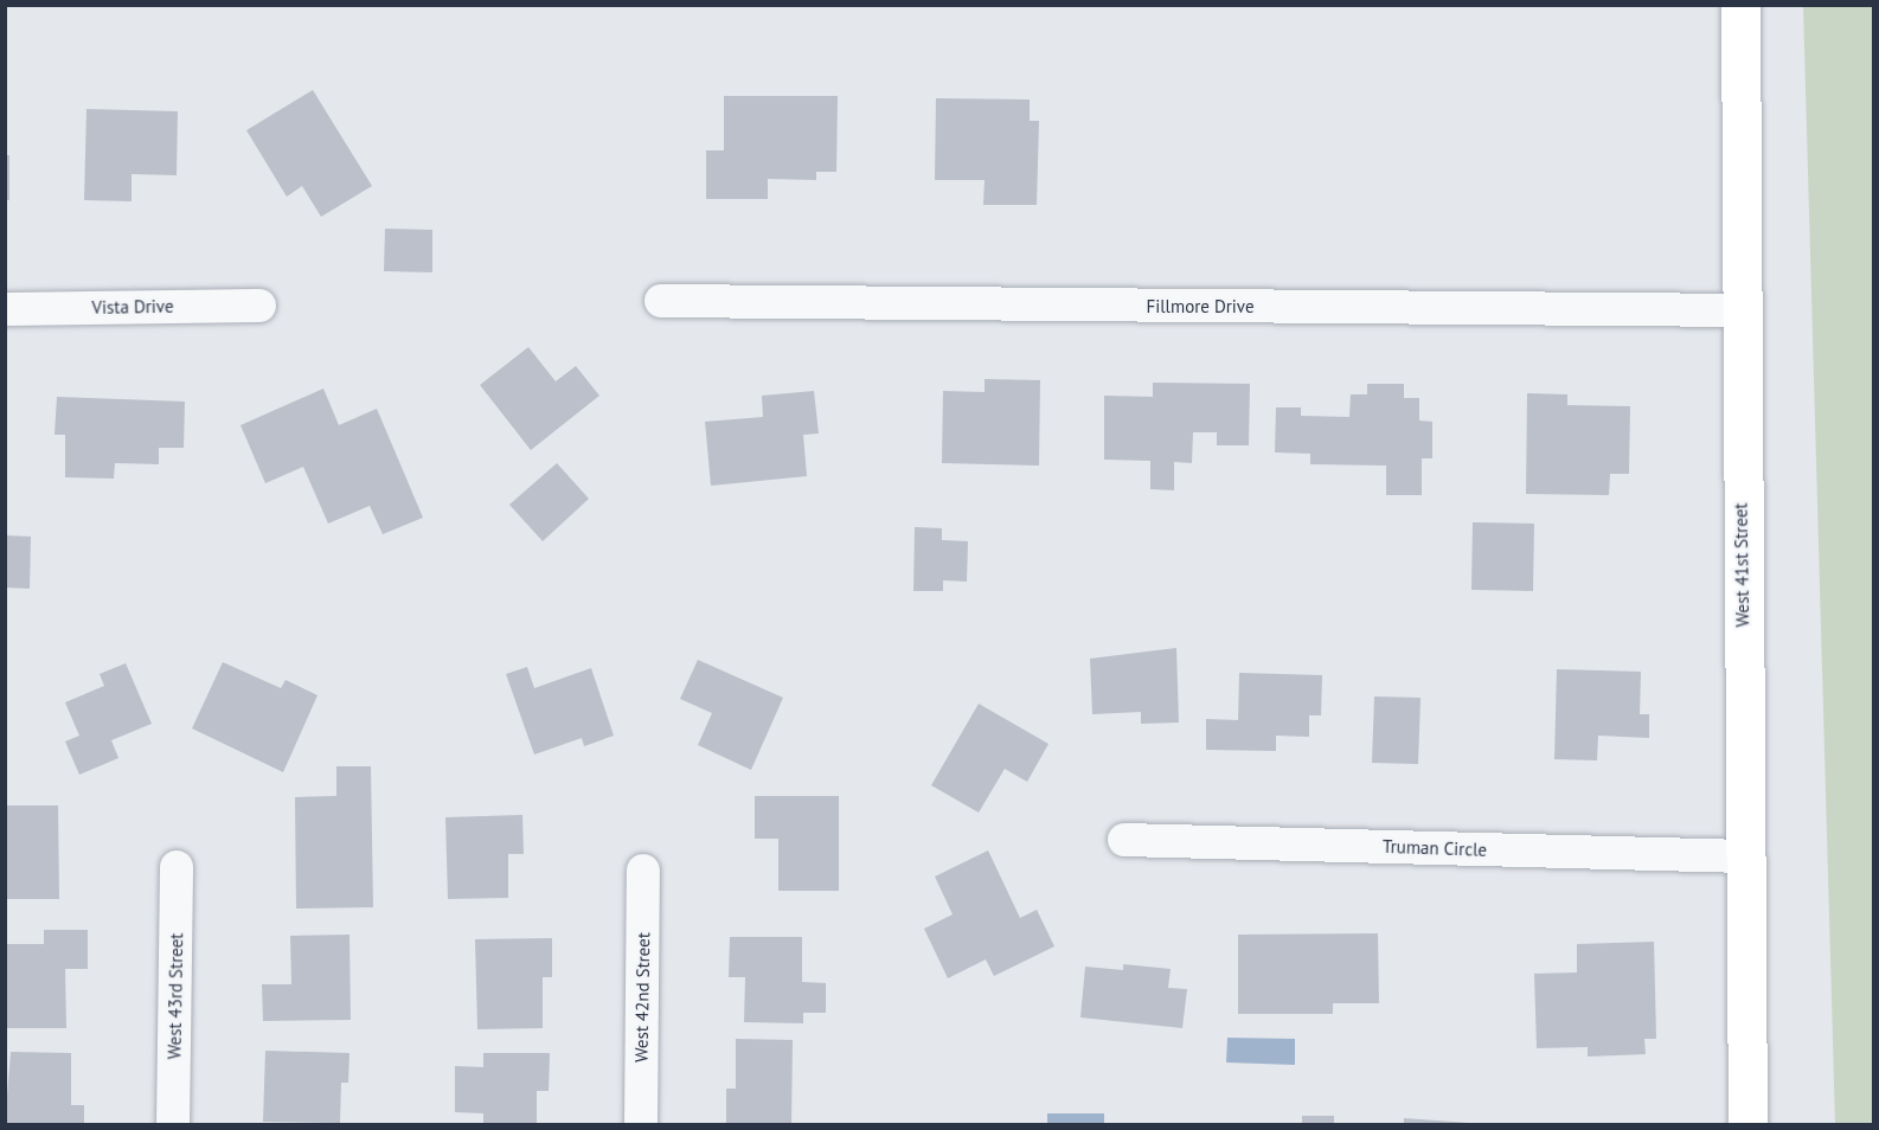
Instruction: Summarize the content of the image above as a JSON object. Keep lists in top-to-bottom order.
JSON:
{
  "streets": {
    "street": [
      "Vista Drive",
      "Fillmore Drive",
      "West 41st Street",
      "Truman Circle",
      "West 43rd Street",
      "West 42nd Street"
    ]
  },
  "crossings": [
    ["Fillmore Drive", "West 41st Street"],
    ["West 41st Street", "Truman Circle"]
  ]
}
